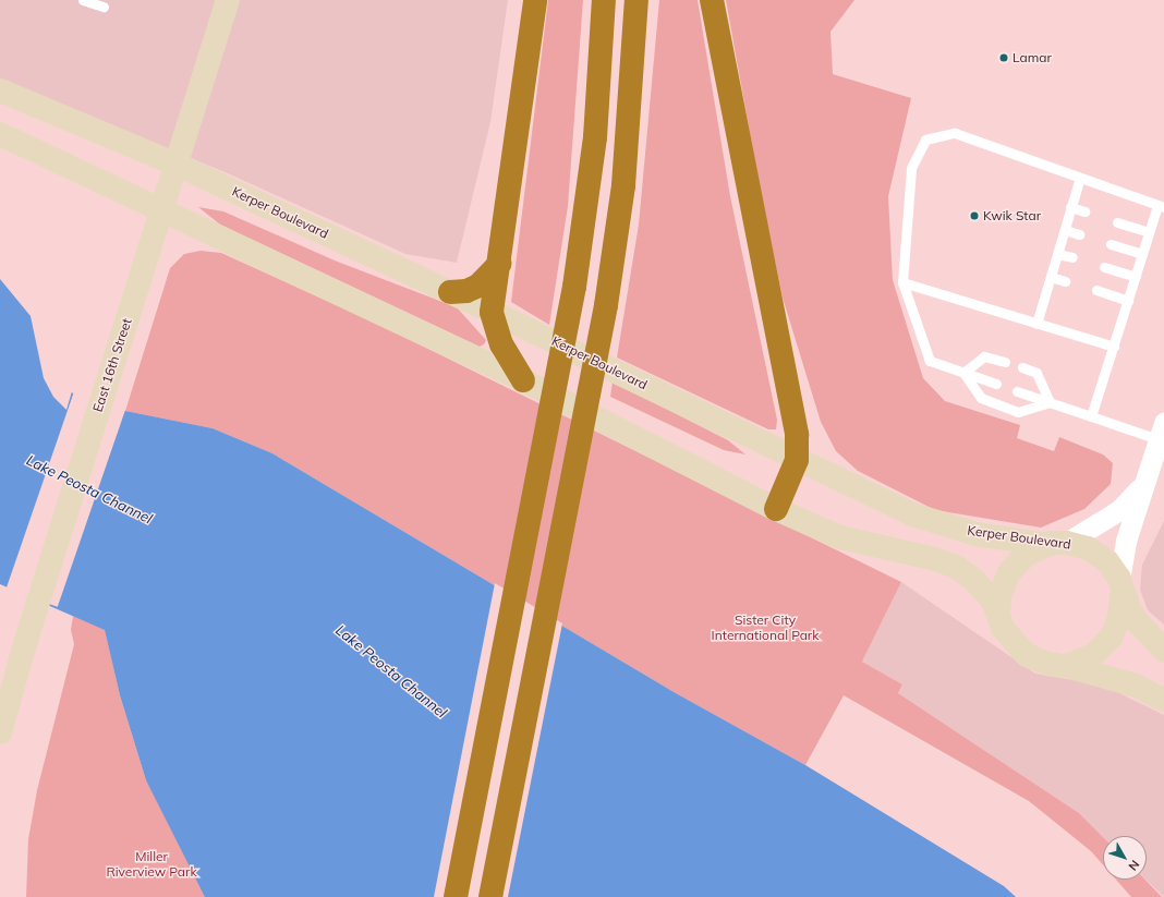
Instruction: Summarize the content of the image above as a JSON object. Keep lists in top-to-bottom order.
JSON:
{
  "streets": {
    "main road": ["Kerper Boulevard", "East 16th Street"]
  },
  "crossings": [
    ["Kerper Boulevard", "East 16th Street"]
  ],
  "water": ["Lake Peosta Channel"],
  "parks": ["Sister City International Park", "Miller Riverview Park"],
  "places": ["Lamar", "Kwik Star"],
  "north": "bottom right"
}
